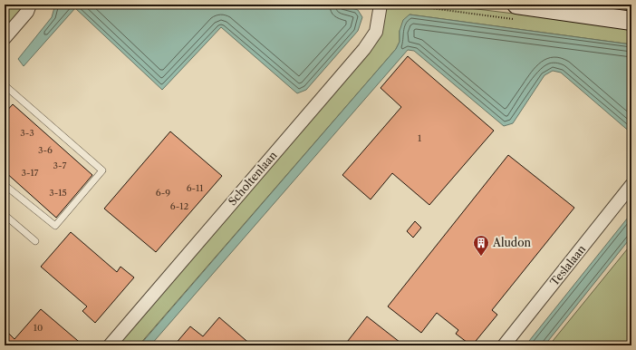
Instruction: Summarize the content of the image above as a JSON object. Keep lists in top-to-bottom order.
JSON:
{
  "streets": {
    "street": ["Scholtenlaan", "Teslalaan"]
  },
  "places": {
    "building": ["Aludon"]
  },
  "house_numbers": [
    "3-3",
    "1",
    "3-6",
    "3-7",
    "3-17",
    "6-11",
    "3-15",
    "6-9",
    "6-12",
    "10"
  ]
}
